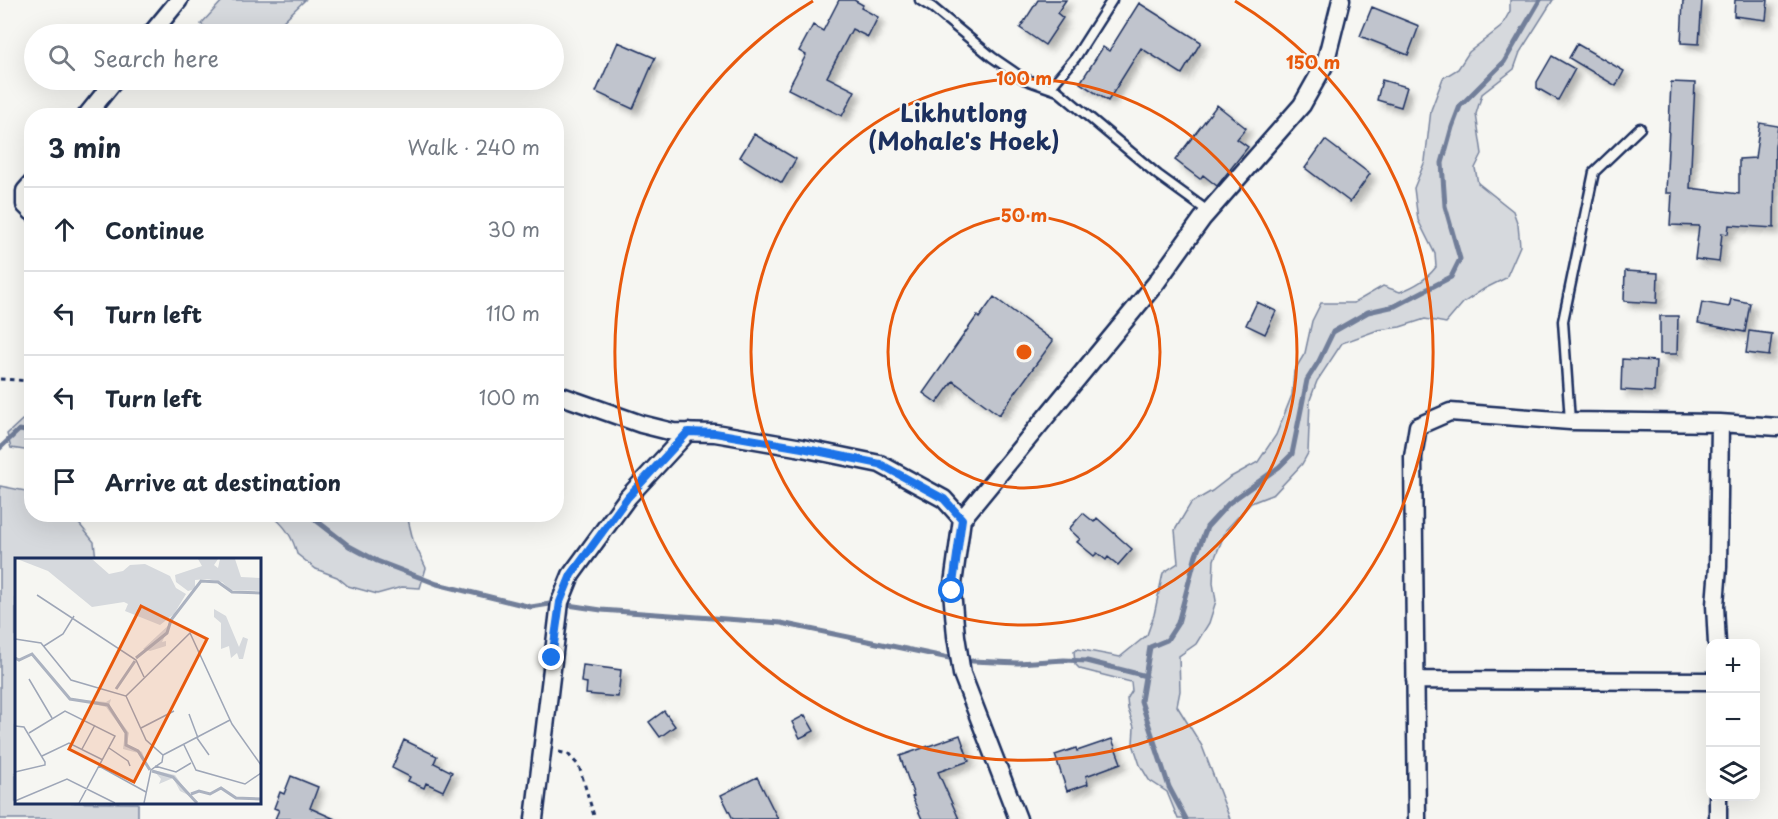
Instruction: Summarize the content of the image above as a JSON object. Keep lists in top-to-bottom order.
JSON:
{
  "districts": ["Likhutlong (Mohale's Hoek)"],
  "page": {
    "search": "Search here",
    "heading": ["3 min", "Walk · 240 m"],
    "list": [
      ["Continue", "30 m"],
      ["Turn left", "110 m"],
      ["Turn left", "100 m"],
      "Arrive at destination"
    ],
    "map_buttons": ["+", "−"]
  },
  "rings": ["150 m", "100 m", "50 m"]
}
